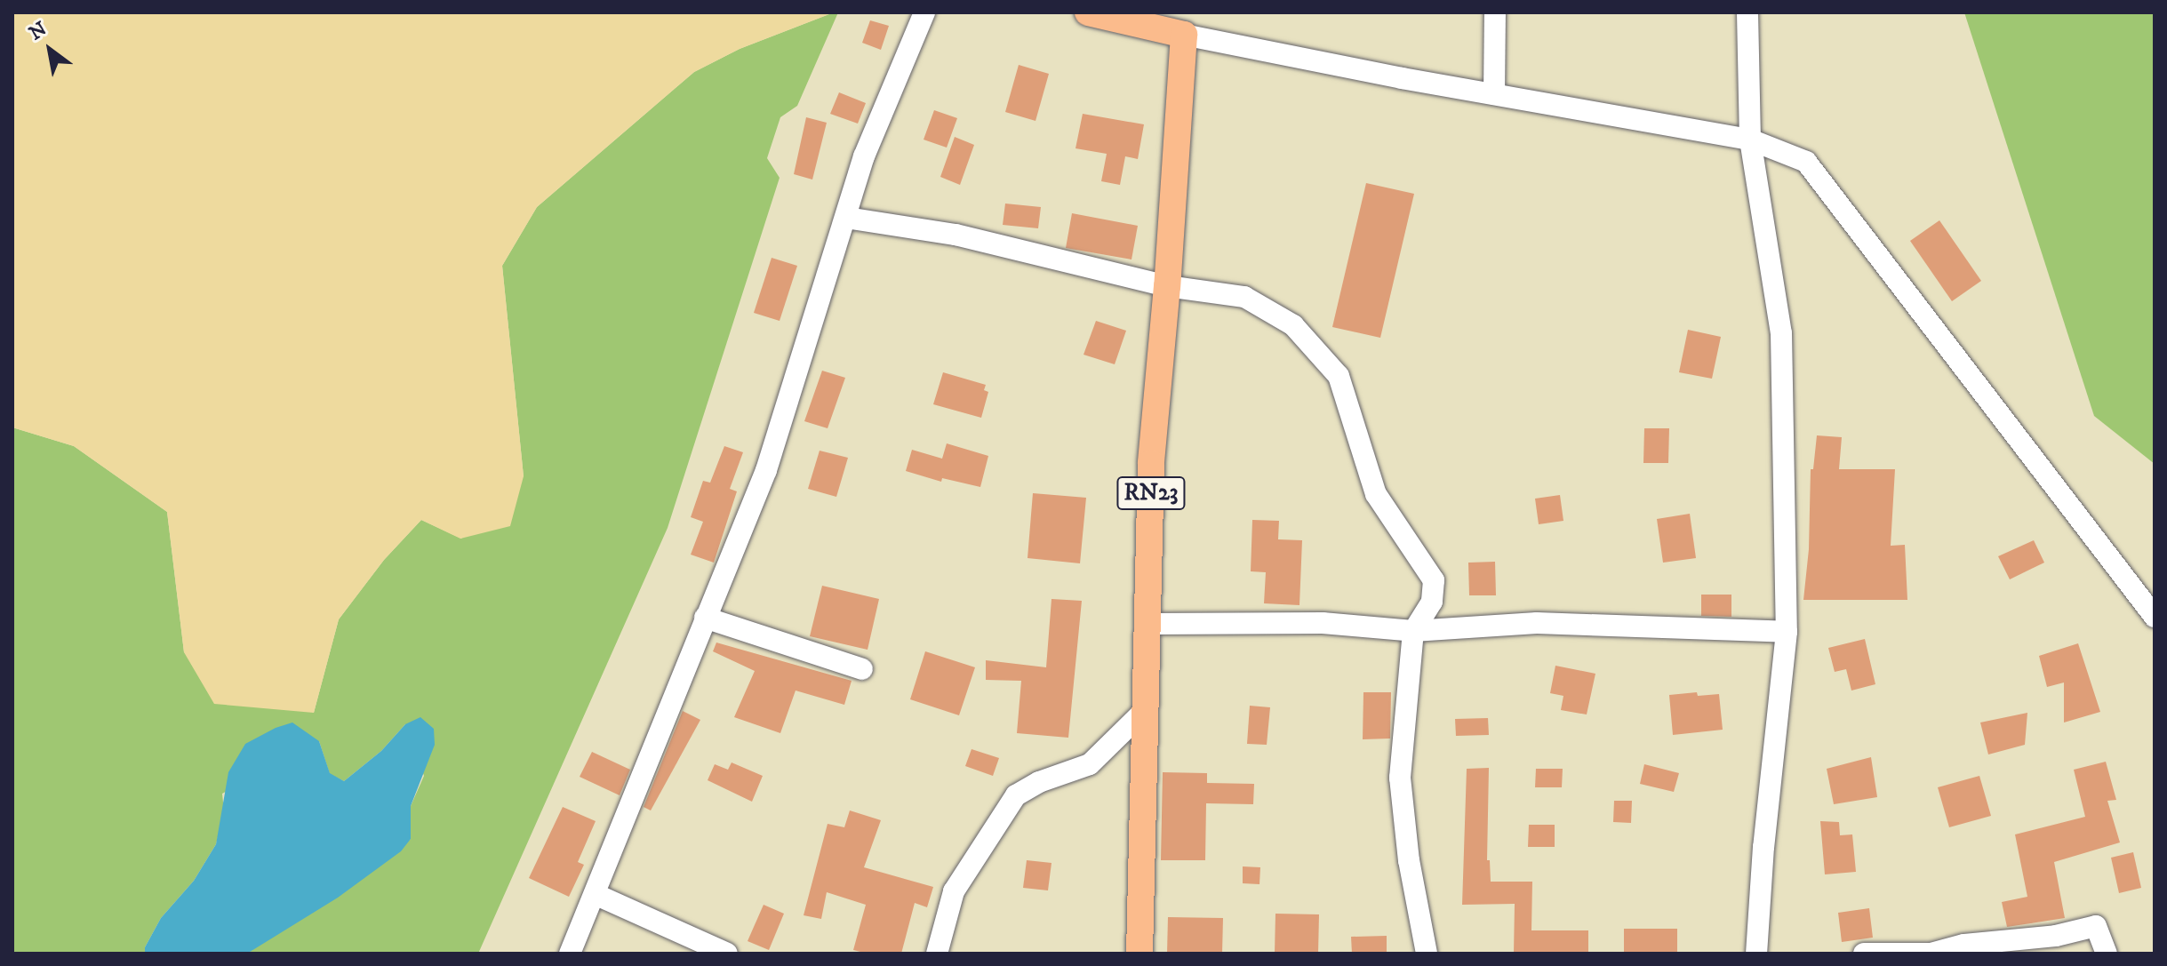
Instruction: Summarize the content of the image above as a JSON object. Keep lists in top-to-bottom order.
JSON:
{
  "streets": {
    "main road": ["RN23"]
  },
  "north": "top left"
}
